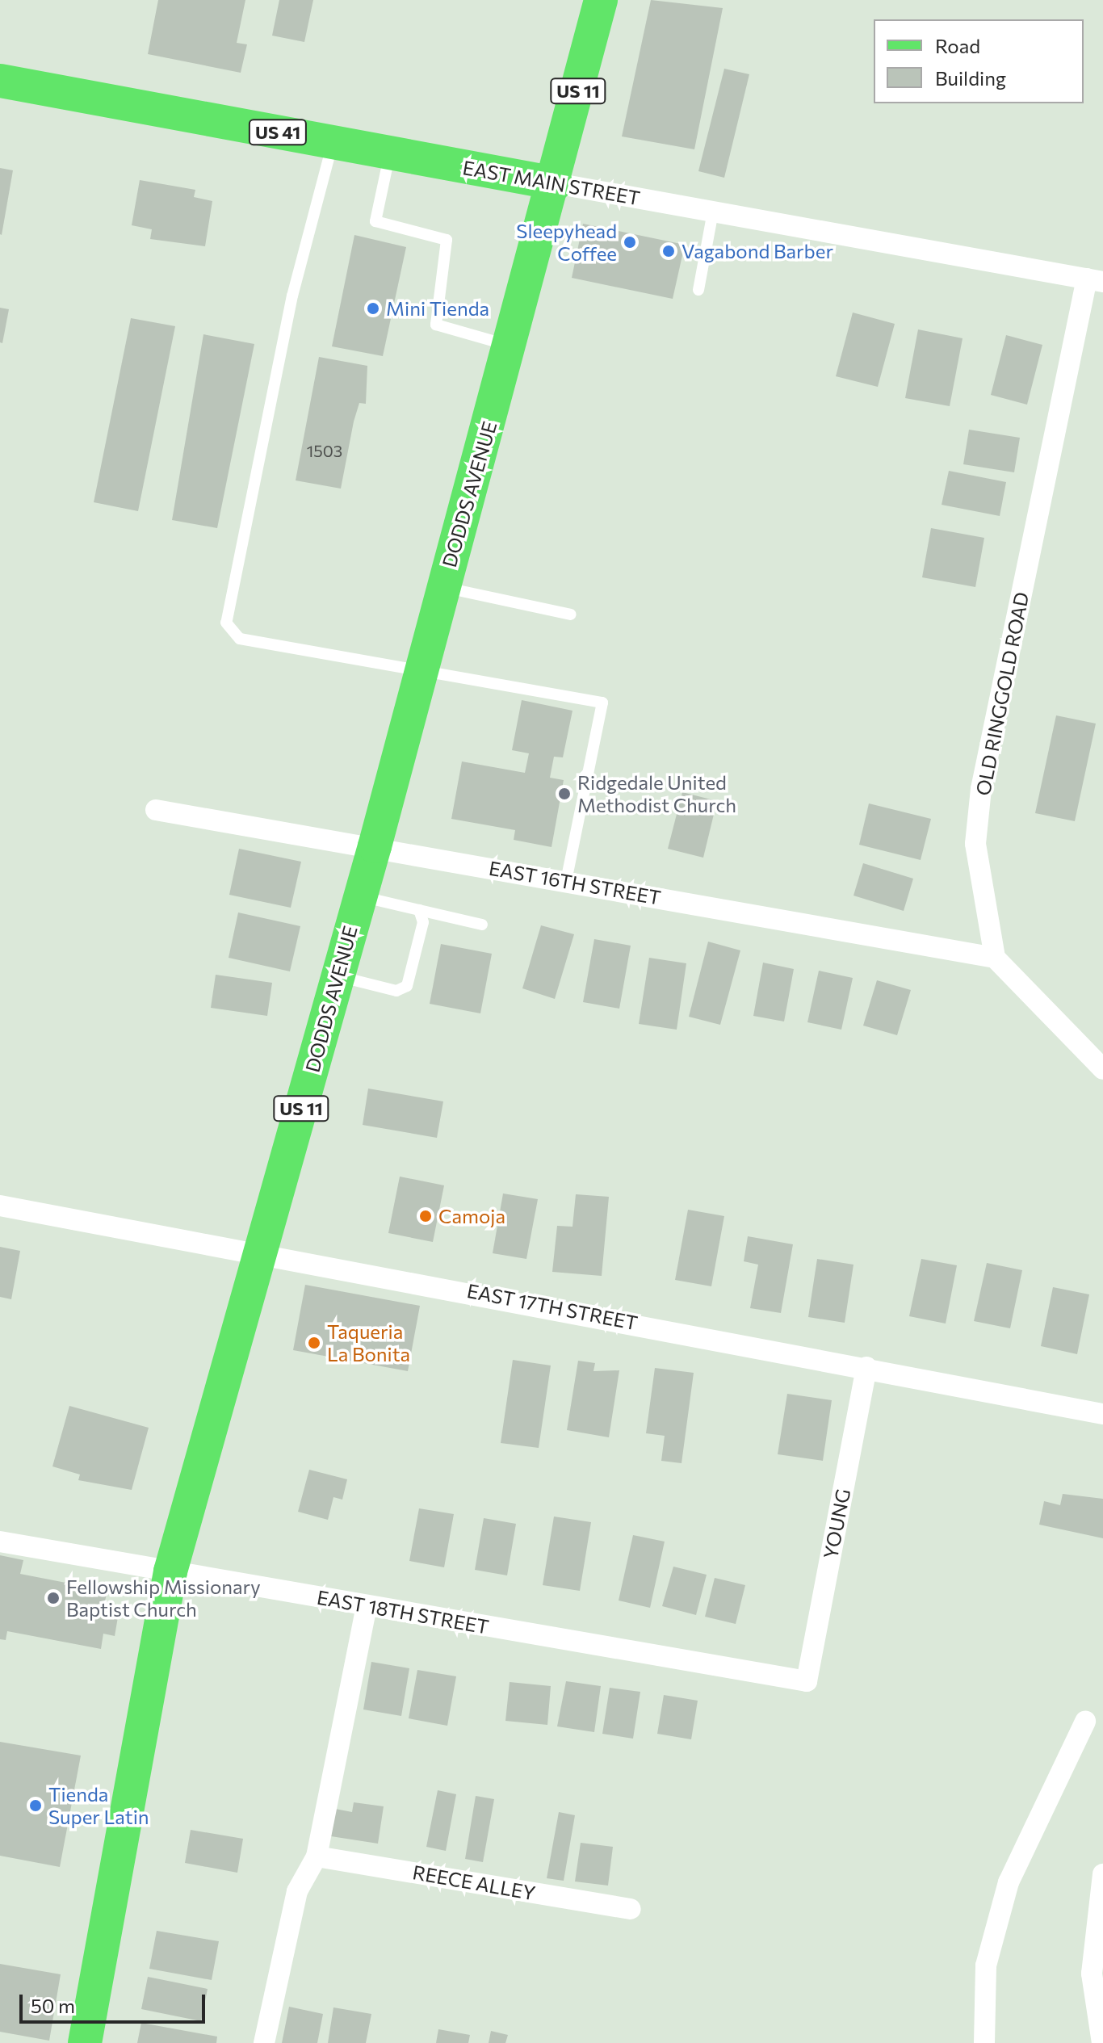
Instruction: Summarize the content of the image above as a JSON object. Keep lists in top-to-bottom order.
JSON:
{
  "streets": {
    "main road": [
      "US 11",
      "US 41",
      "EAST MAIN STREET",
      "DODDS AVENUE"
    ],
    "street": [
      "OLD RINGGOLD ROAD",
      "EAST 16TH STREET",
      "EAST 17TH STREET",
      "YOUNG",
      "EAST 18TH STREET",
      "REECE ALLEY"
    ]
  },
  "crossings": [
    ["EAST MAIN STREET", "DODDS AVENUE"],
    ["EAST MAIN STREET", "OLD RINGGOLD ROAD"],
    ["DODDS AVENUE", "EAST 16TH STREET"],
    ["DODDS AVENUE", "EAST 17TH STREET"],
    ["DODDS AVENUE", "EAST 18TH STREET"],
    ["OLD RINGGOLD ROAD", "EAST 16TH STREET"],
    ["EAST 17TH STREET", "YOUNG"],
    ["YOUNG", "EAST 18TH STREET"]
  ],
  "places": [
    "Sleepyhead Coffee",
    "Vagabond Barber",
    "Mini Tienda",
    "Ridgedale United Methodist Church",
    "Camoja",
    "Taqueria La Bonita",
    "Fellowship Missionary Baptist Church",
    "Tienda Super Latin"
  ],
  "house_numbers": ["1503"],
  "legend": ["Road", "Building"],
  "scale_bar": "50 m"
}
